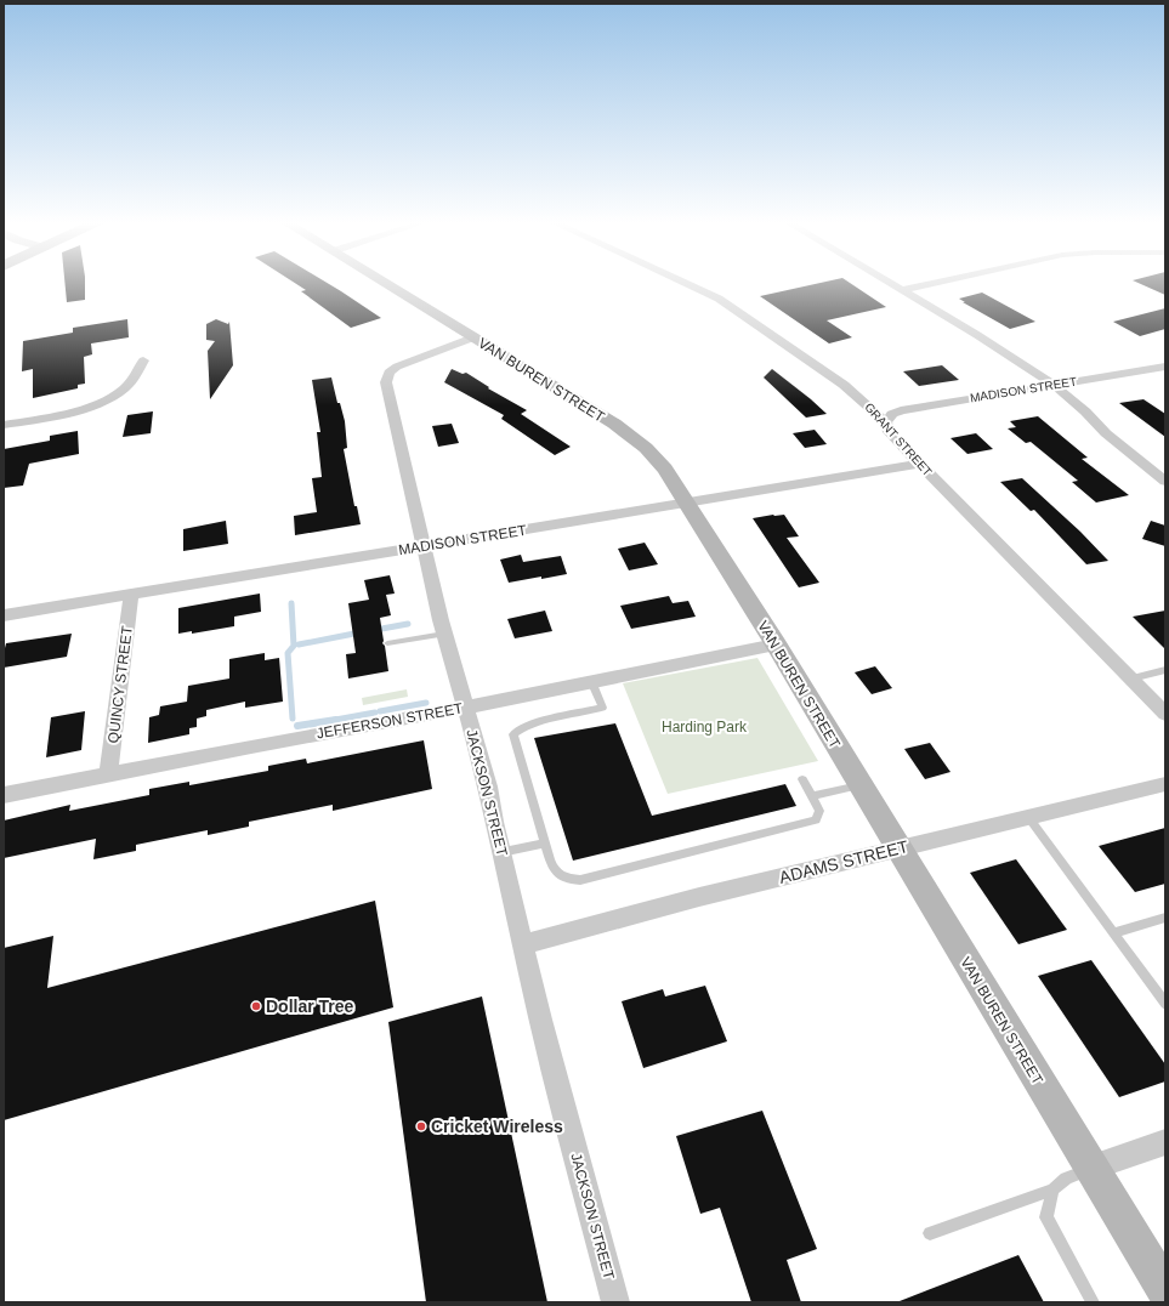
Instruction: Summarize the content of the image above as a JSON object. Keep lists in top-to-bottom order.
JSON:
{
  "streets": {
    "street": [
      "VAN BUREN STREET",
      "MADISON STREET",
      "GRANT STREET",
      "QUINCY STREET",
      "JEFFERSON STREET",
      "JACKSON STREET",
      "ADAMS STREET"
    ]
  },
  "crossings": [
    ["VAN BUREN STREET", "MADISON STREET"],
    ["VAN BUREN STREET", "JEFFERSON STREET"],
    ["VAN BUREN STREET", "JACKSON STREET"],
    ["VAN BUREN STREET", "ADAMS STREET"],
    ["MADISON STREET", "GRANT STREET"],
    ["MADISON STREET", "QUINCY STREET"],
    ["MADISON STREET", "JACKSON STREET"],
    ["QUINCY STREET", "JEFFERSON STREET"],
    ["JEFFERSON STREET", "JACKSON STREET"],
    ["JACKSON STREET", "ADAMS STREET"]
  ],
  "parks": ["Harding Park"],
  "places": ["Dollar Tree", "Cricket Wireless"]
}
